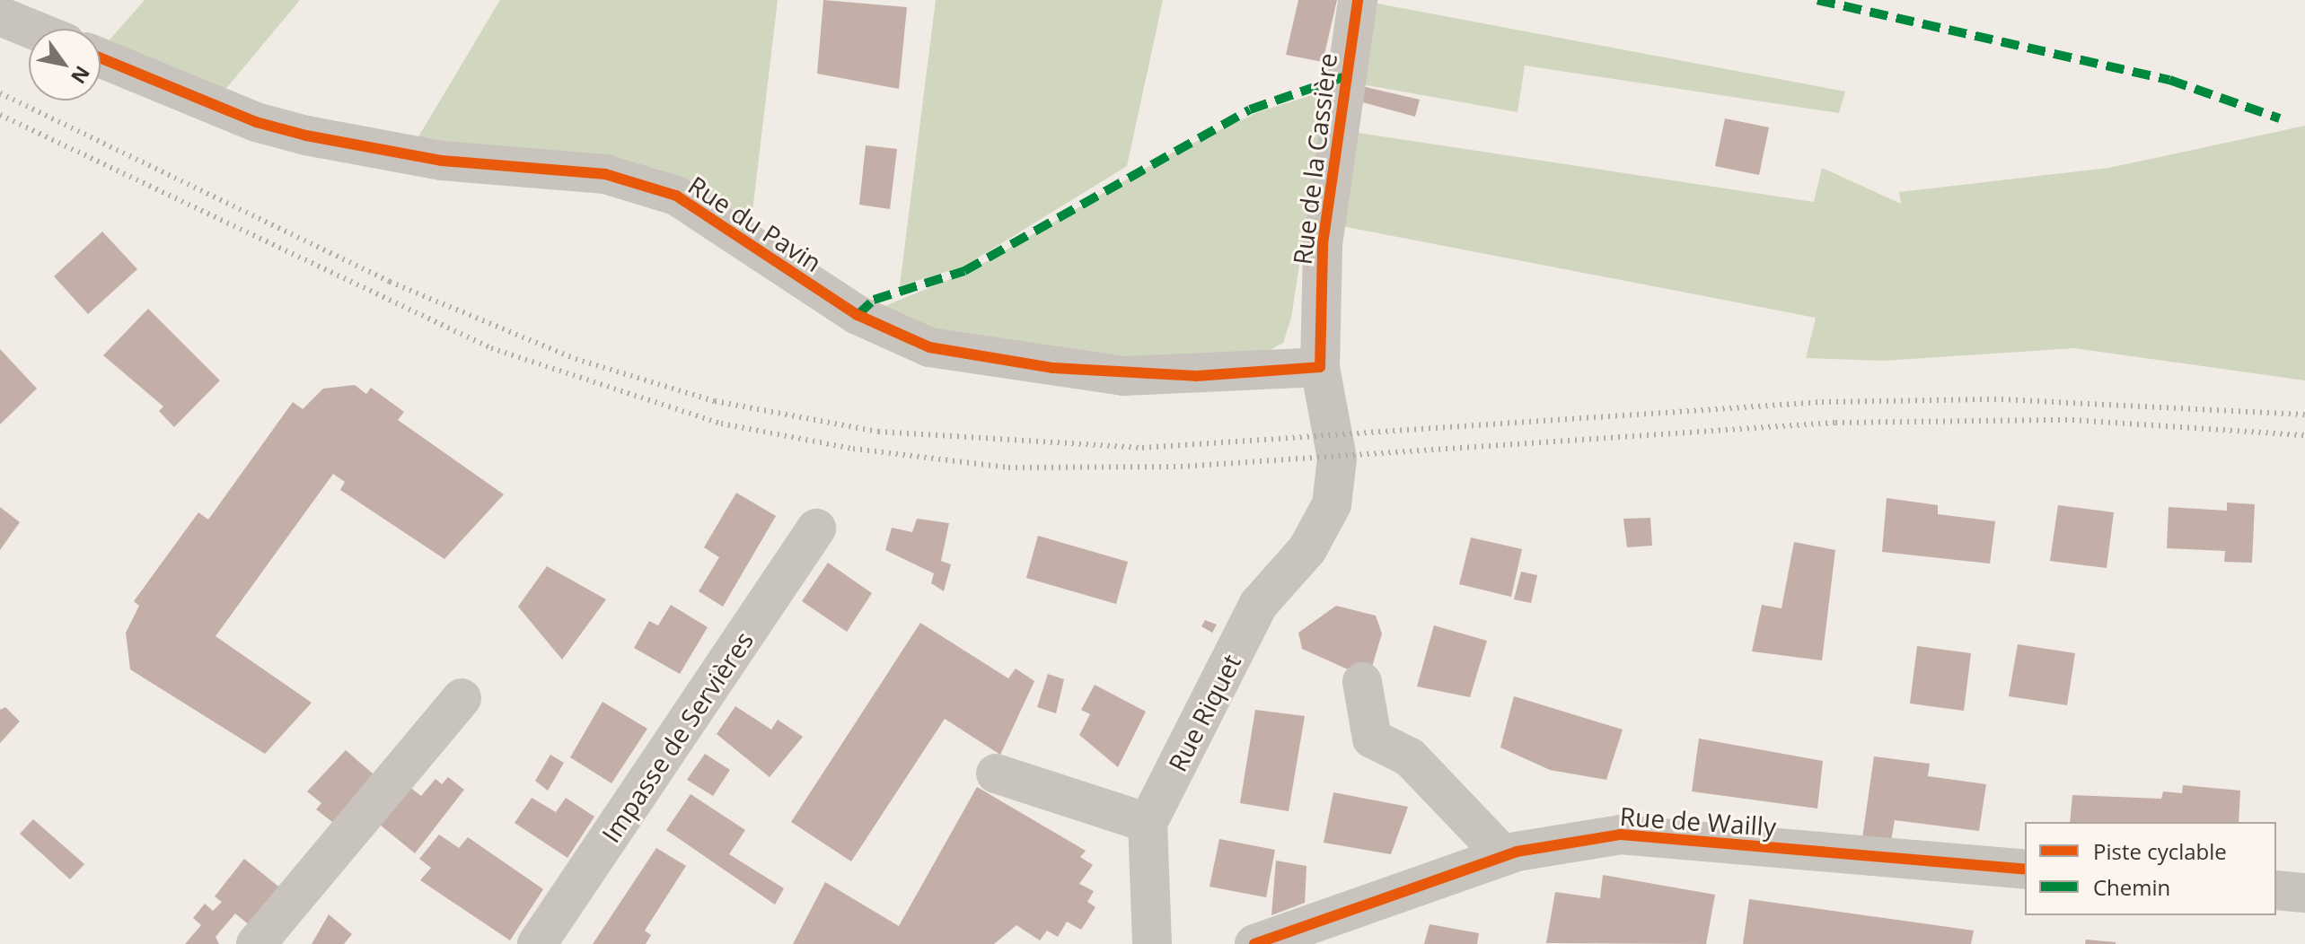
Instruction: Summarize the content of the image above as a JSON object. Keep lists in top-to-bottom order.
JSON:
{
  "streets": {
    "street": [
      "Rue de la Cassière",
      "Rue du Pavin",
      "Rue Riquet",
      "Impasse de Servières",
      "Rue de Wailly"
    ]
  },
  "crossings": [
    ["Rue de la Cassière", "Rue du Pavin"],
    ["Rue de la Cassière", "Rue Riquet"]
  ],
  "legend": ["Piste cyclable", "Chemin"],
  "north": "bottom right"
}
